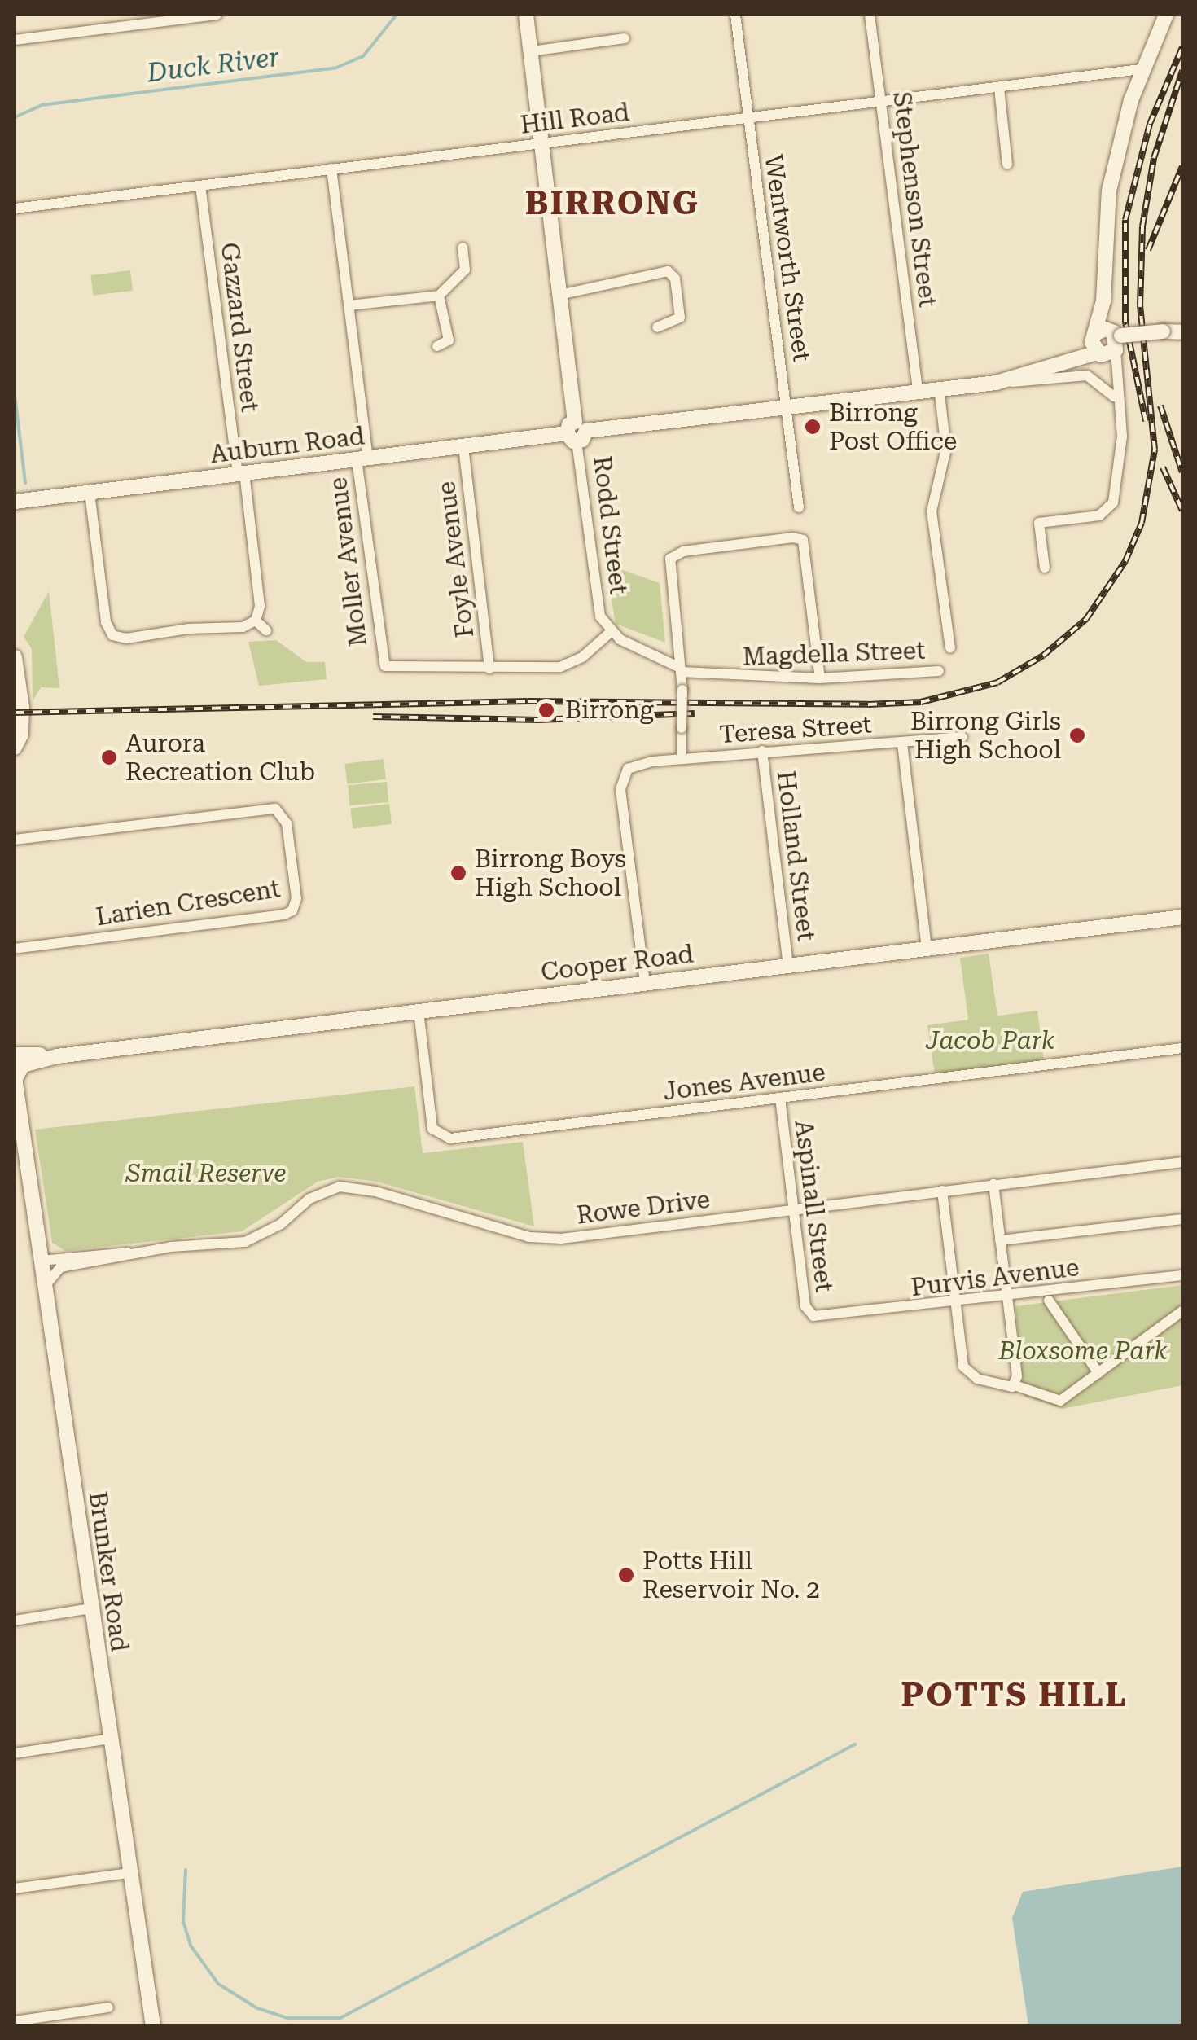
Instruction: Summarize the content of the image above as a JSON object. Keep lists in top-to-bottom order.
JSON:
{
  "streets": {
    "main road": [
      "Auburn Road",
      "Rodd Street",
      "Cooper Road",
      "Brunker Road"
    ],
    "street": [
      "Hill Road",
      "Stephenson Street",
      "Wentworth Street",
      "Gazzard Street",
      "Foyle Avenue",
      "Moller Avenue",
      "Magdella Street",
      "Teresa Street",
      "Holland Street",
      "Larien Crescent",
      "Jones Avenue",
      "Aspinall Street",
      "Rowe Drive",
      "Purvis Avenue"
    ]
  },
  "crossings": [
    ["Hill Road", "Stephenson Street"],
    ["Hill Road", "Wentworth Street"],
    ["Hill Road", "Gazzard Street"],
    ["Hill Road", "Rodd Street"],
    ["Hill Road", "Moller Avenue"],
    ["Stephenson Street", "Auburn Road"],
    ["Wentworth Street", "Auburn Road"],
    ["Gazzard Street", "Auburn Road"],
    ["Auburn Road", "Rodd Street"],
    ["Auburn Road", "Foyle Avenue"],
    ["Auburn Road", "Moller Avenue"],
    ["Rodd Street", "Magdella Street"],
    ["Foyle Avenue", "Moller Avenue"],
    ["Teresa Street", "Holland Street"],
    ["Teresa Street", "Cooper Road"],
    ["Holland Street", "Cooper Road"],
    ["Cooper Road", "Jones Avenue"],
    ["Jones Avenue", "Aspinall Street"],
    ["Aspinall Street", "Rowe Drive"],
    ["Aspinall Street", "Purvis Avenue"],
    ["Rowe Drive", "Brunker Road"]
  ],
  "districts": ["BIRRONG", "POTTS HILL"],
  "water": ["Duck River"],
  "parks": ["Jacob Park", "Smail Reserve", "Bloxsome Park"],
  "places": [
    "Birrong Post Office",
    "Birrong",
    "Birrong Girls High School",
    "Aurora Recreation Club",
    "Birrong Boys High School",
    "Potts Hill Reservoir No. 2"
  ]
}
